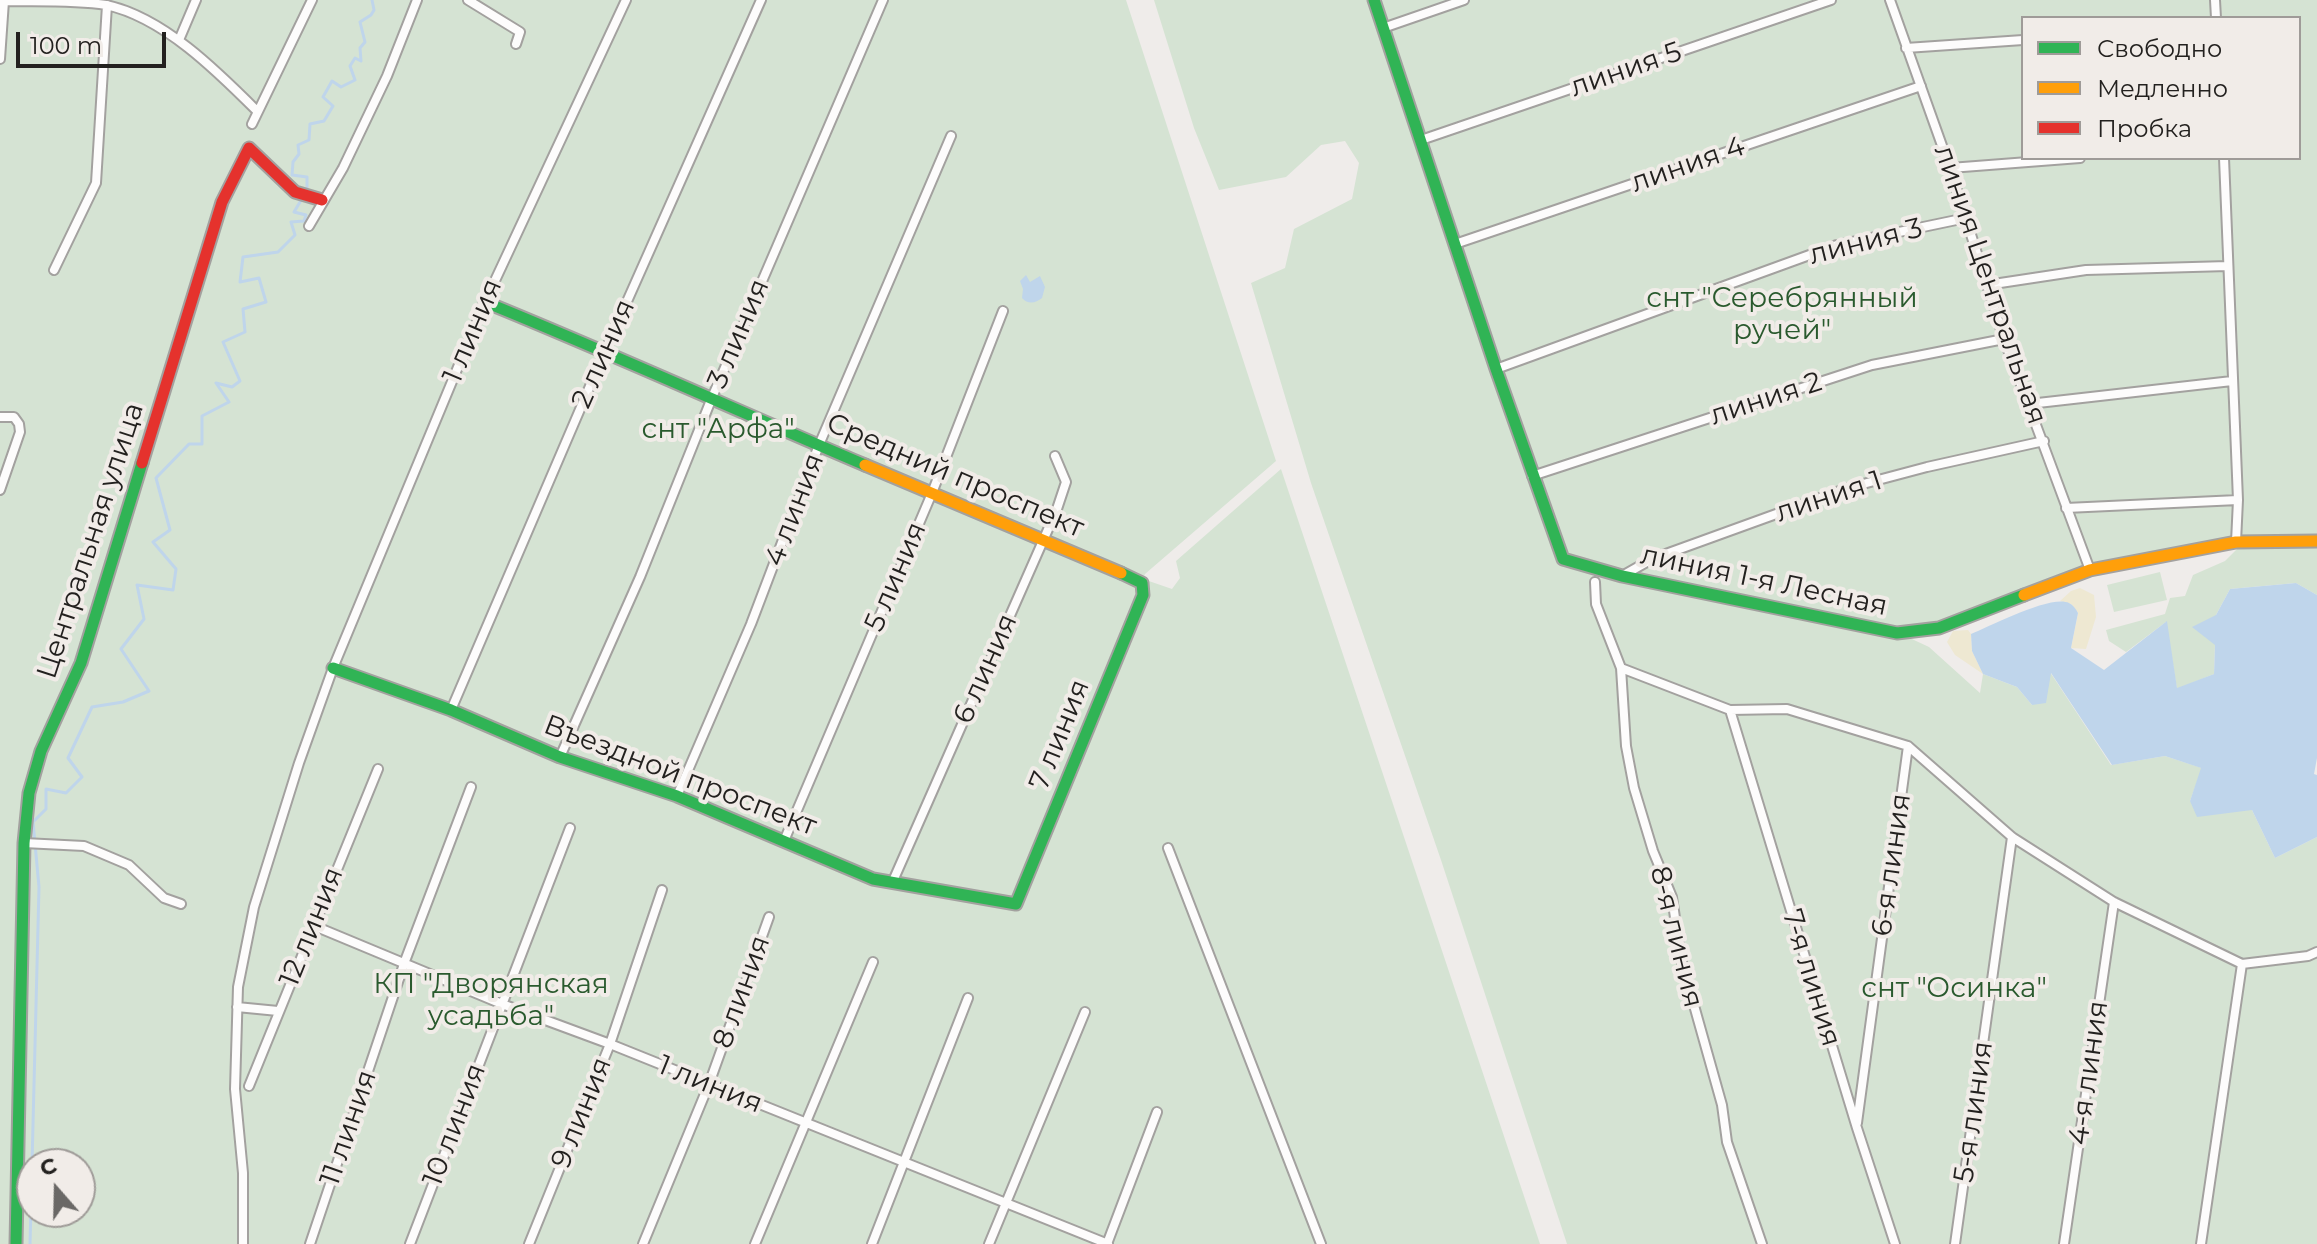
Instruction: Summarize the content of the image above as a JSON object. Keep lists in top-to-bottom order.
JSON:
{
  "streets": {
    "street": [
      "линия 5",
      "линия 4",
      "линия 3",
      "линия Центральная",
      "1 линия",
      "3 линия",
      "2 линия",
      "линия 2",
      "Средний проспект",
      "линия 1",
      "4 линия",
      "Центральная улица",
      "5 линия",
      "линия 1-я Лесная",
      "6 линия",
      "7 линия",
      "Въездной проспект",
      "6-я линия",
      "12 линия",
      "8-я линия",
      "7-я линия",
      "8 линия",
      "4-я линия",
      "5-я линия",
      "9 линия",
      "10 линия",
      "11 линия"
    ]
  },
  "crossings": [
    ["линия 4", "линия Центральная"],
    ["линия 3", "линия Центральная"],
    ["линия Центральная", "линия 2"],
    ["линия Центральная", "линия 1"],
    ["линия Центральная", "линия 1-я Лесная"],
    ["1 линия", "Средний проспект"],
    ["1 линия", "Въездной проспект"],
    ["1 линия", "12 линия"],
    ["1 линия", "8 линия"],
    ["1 линия", "9 линия"],
    ["1 линия", "10 линия"],
    ["1 линия", "11 линия"],
    ["3 линия", "Средний проспект"],
    ["3 линия", "Въездной проспект"],
    ["2 линия", "Средний проспект"],
    ["2 линия", "Въездной проспект"],
    ["линия 2", "линия 1-я Лесная"],
    ["Средний проспект", "4 линия"],
    ["Средний проспект", "5 линия"],
    ["Средний проспект", "6 линия"],
    ["Средний проспект", "7 линия"],
    ["линия 1", "линия 1-я Лесная"],
    ["4 линия", "Въездной проспект"],
    ["5 линия", "Въездной проспект"],
    ["6 линия", "Въездной проспект"],
    ["7 линия", "Въездной проспект"],
    ["6-я линия", "7-я линия"]
  ],
  "parks": [
    "снт \"Серебрянный ручей\"",
    "снт \"Арфа\"",
    "КП \"Дворянская усадьба\"",
    "снт \"Осинка\""
  ],
  "legend": ["Свободно", "Медленно", "Пробка"],
  "scale_bar": "100 m",
  "north": "top"
}
